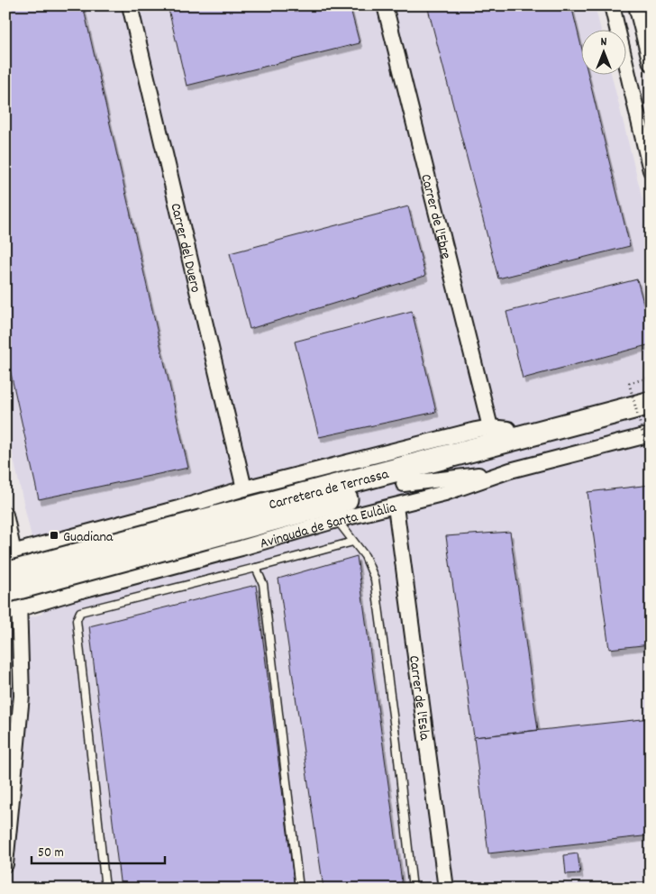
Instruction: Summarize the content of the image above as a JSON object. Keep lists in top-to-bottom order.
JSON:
{
  "streets": {
    "main road": ["Carretera de Terrassa"],
    "street": [
      "Carrer de l'Ebre",
      "Carrer del Duero",
      "Avinguda de Santa Eulàlia",
      "Carrer de l'Esla"
    ]
  },
  "crossings": [
    ["Carretera de Terrassa", "Avinguda de Santa Eulàlia"],
    ["Avinguda de Santa Eulàlia", "Carrer de l'Esla"]
  ],
  "places": {
    "transit": ["Guadiana"]
  },
  "scale_bar": "50 m",
  "north": "top"
}
